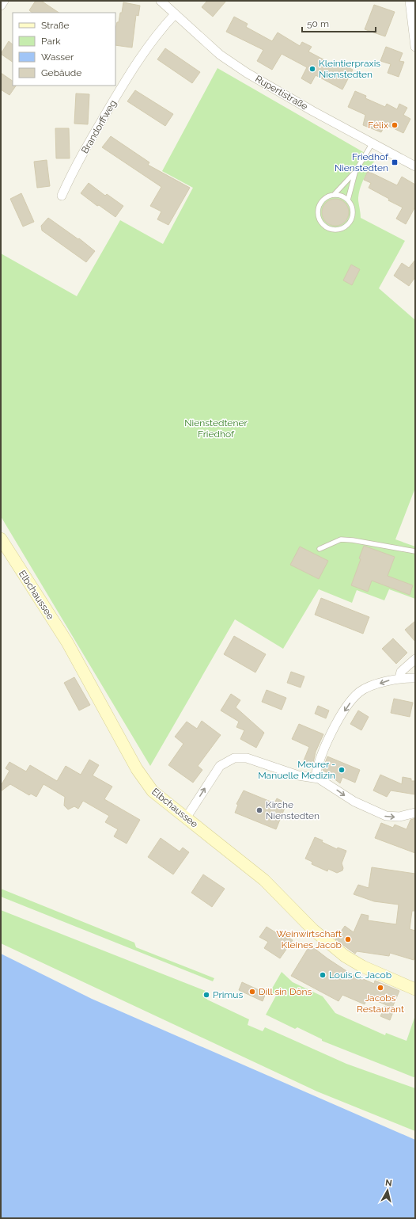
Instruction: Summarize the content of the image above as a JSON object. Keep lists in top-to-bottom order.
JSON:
{
  "streets": {
    "main road": ["Elbchaussee"],
    "street": ["Rupertistraße", "Brandorffweg"]
  },
  "crossings": [
    ["Rupertistraße", "Brandorffweg"]
  ],
  "parks": ["Nienstedtener Friedhof"],
  "places": {
    "other": [
      "Kleintierpraxis Nienstedten",
      "Félix",
      "Meurer - Manuelle Medizin",
      "Kirche Nienstedten",
      "Weinwirtschaft Kleines Jacob",
      "Louis C. Jacob",
      "Jacobs Restaurant",
      "Dill sin Döns",
      "Primus"
    ],
    "transit": ["Friedhof Nienstedten"]
  },
  "legend": [
    "Straße",
    "Park",
    "Wasser",
    "Gebäude"
  ],
  "scale_bar": "50 m",
  "north": "top"
}
